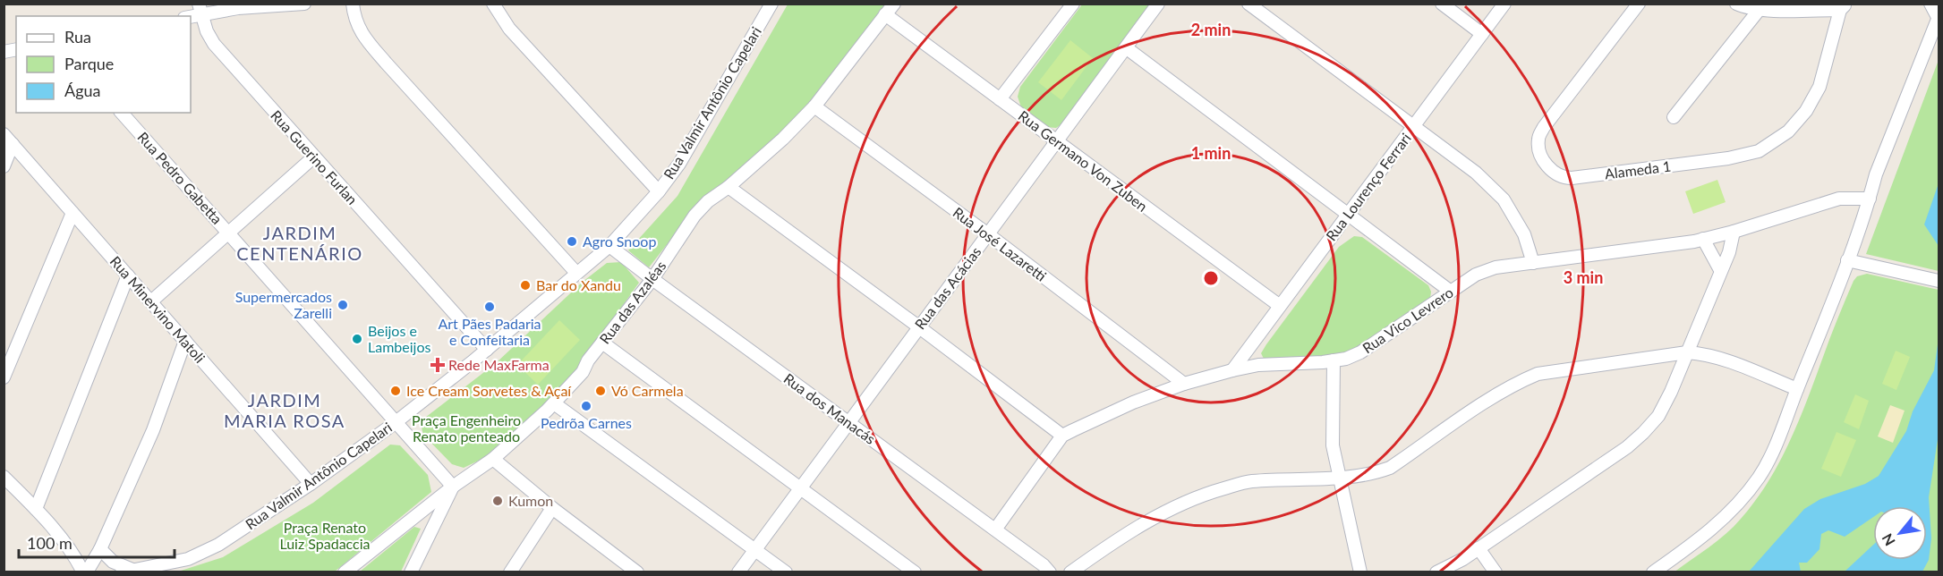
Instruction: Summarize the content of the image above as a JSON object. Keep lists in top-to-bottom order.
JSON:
{
  "streets": {
    "street": [
      "Rua Valmir Antônio Capelari",
      "Rua Guerino Furlan",
      "Rua Germano Von Zuben",
      "Alameda 1",
      "Rua Pedro Gabetta",
      "Rua Lourenço Ferrari",
      "Rua José Lazaretti",
      "Rua das Acácias",
      "Rua das Azaléas",
      "Rua Minervino Matoli",
      "Rua Vico Levrero",
      "Rua dos Manacás"
    ]
  },
  "crossings": [
    ["Rua Valmir Antônio Capelari", "Rua Guerino Furlan"],
    ["Rua Valmir Antônio Capelari", "Rua Pedro Gabetta"],
    ["Rua Valmir Antônio Capelari", "Rua Minervino Matoli"],
    ["Rua Valmir Antônio Capelari", "Rua dos Manacás"],
    ["Rua Germano Von Zuben", "Rua Lourenço Ferrari"],
    ["Rua Germano Von Zuben", "Rua das Acácias"],
    ["Rua Germano Von Zuben", "Rua das Azaléas"],
    ["Rua Pedro Gabetta", "Rua das Azaléas"],
    ["Rua Lourenço Ferrari", "Rua Vico Levrero"],
    ["Rua José Lazaretti", "Rua das Acácias"],
    ["Rua José Lazaretti", "Rua das Azaléas"],
    ["Rua José Lazaretti", "Rua Vico Levrero"],
    ["Rua das Acácias", "Rua dos Manacás"],
    ["Rua das Azaléas", "Rua dos Manacás"],
    ["Rua Vico Levrero", "Rua dos Manacás"]
  ],
  "districts": ["JARDIM CENTENÁRIO", "JARDIM MARIA ROSA"],
  "parks": ["Praça Engenheiro Renato penteado", "Praça Renato Luiz Spadaccia"],
  "places": {
    "other": [
      "Agro Snoop",
      "Bar do Xandu",
      "Supermercados Zarelli",
      "Art Pães Padaria e Confeitaria",
      "Beijos e Lambeijos",
      "Ice Cream Sorvetes & Açaí",
      "Vó Carmela",
      "Pedrõa Carnes",
      "Kumon"
    ],
    "health": ["Rede MaxFarma"]
  },
  "legend": ["Rua", "Parque", "Água"],
  "scale_bar": "100 m",
  "north": "bottom left",
  "rings": ["2 min", "1 min", "3 min"]
}
